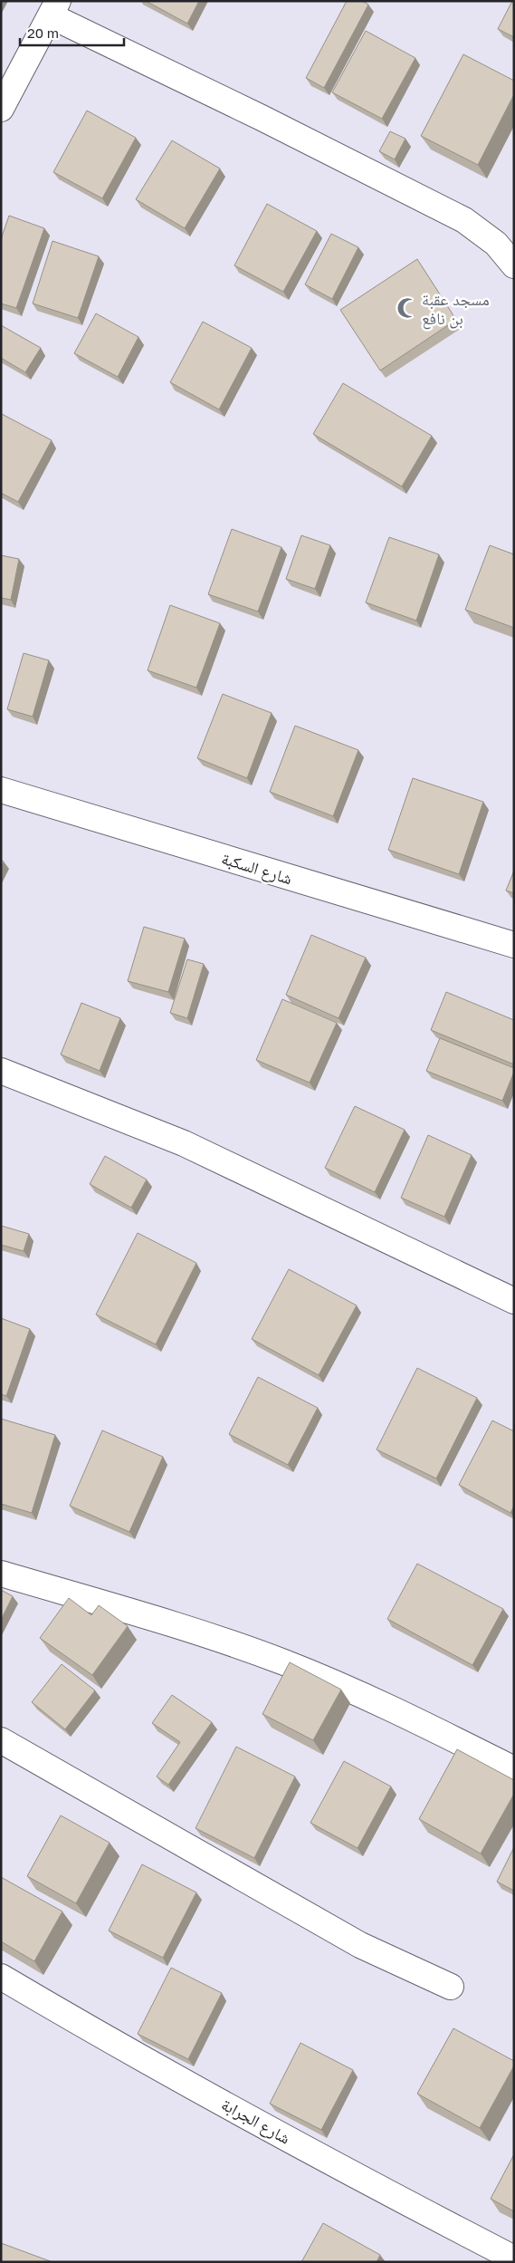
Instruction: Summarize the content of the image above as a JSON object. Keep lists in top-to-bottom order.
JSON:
{
  "streets": {
    "street": ["شارع السكبة", "شارع الجرابة"]
  },
  "places": {
    "mosque": ["مسجد عقبة بن نافع"]
  },
  "scale_bar": "20 m"
}
